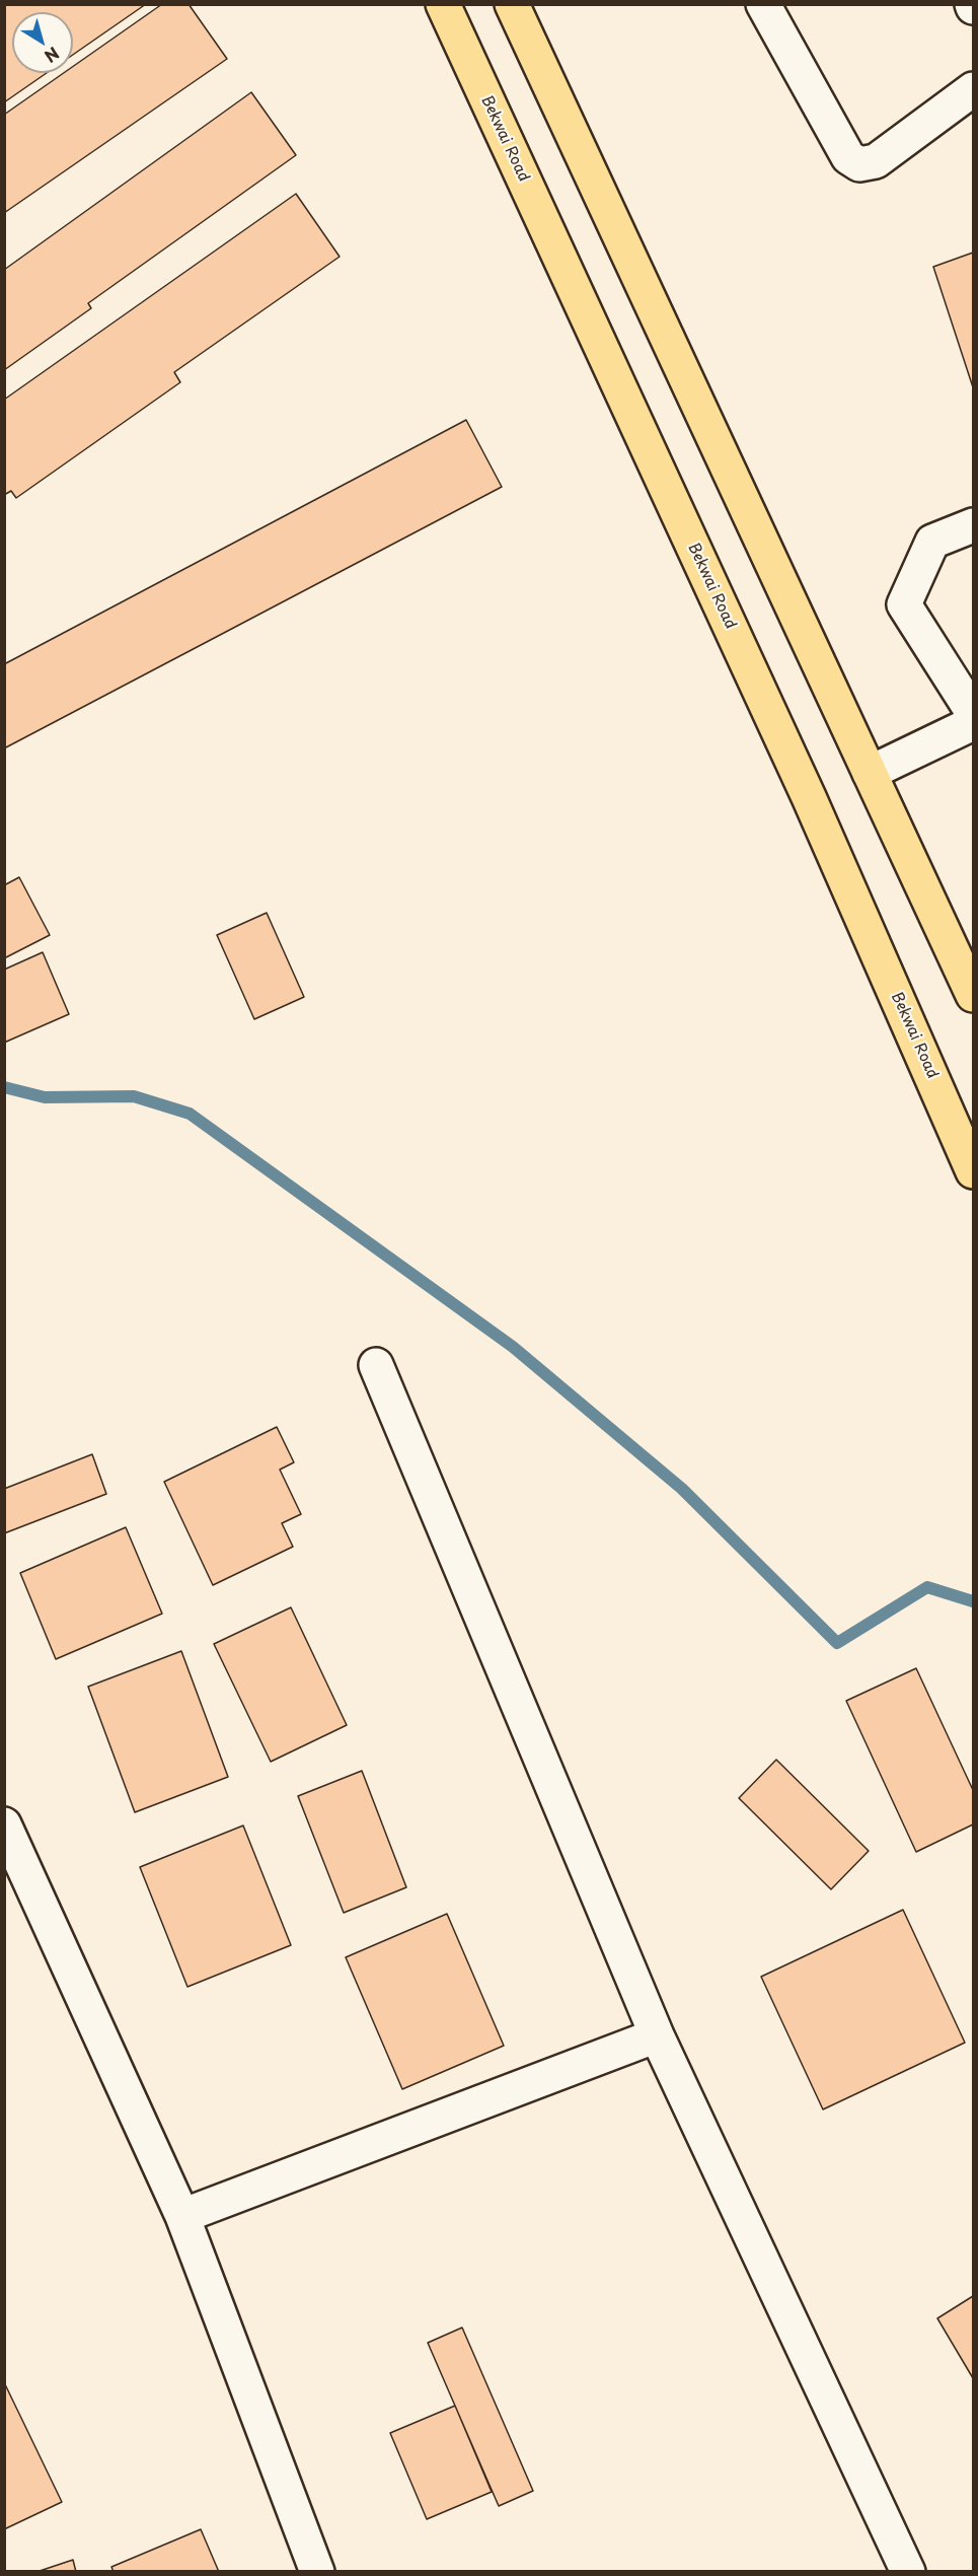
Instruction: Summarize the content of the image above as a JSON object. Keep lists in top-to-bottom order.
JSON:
{
  "streets": {
    "highway": ["Bekwai Road"]
  },
  "north": "bottom right"
}
